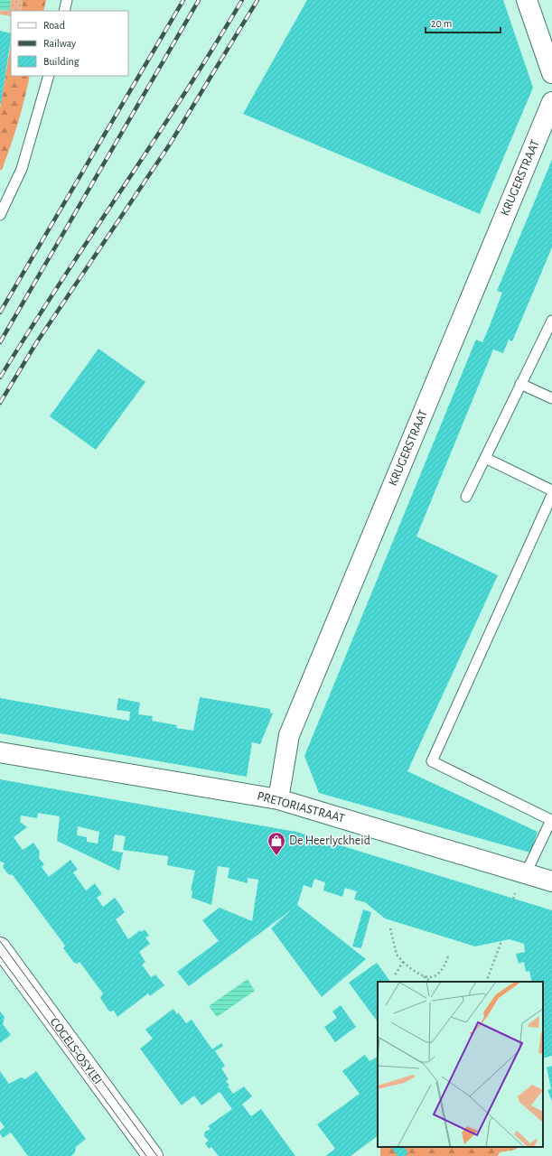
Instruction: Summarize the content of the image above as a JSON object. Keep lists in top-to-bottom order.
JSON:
{
  "streets": {
    "street": ["KRUGERSTRAAT", "PRETORIASTRAAT", "COGELS-OSYLEI"]
  },
  "crossings": [
    ["KRUGERSTRAAT", "PRETORIASTRAAT"]
  ],
  "places": {
    "shop": ["De Heerlyckheid"]
  },
  "legend": ["Road", "Railway", "Building"],
  "scale_bar": "20 m"
}
